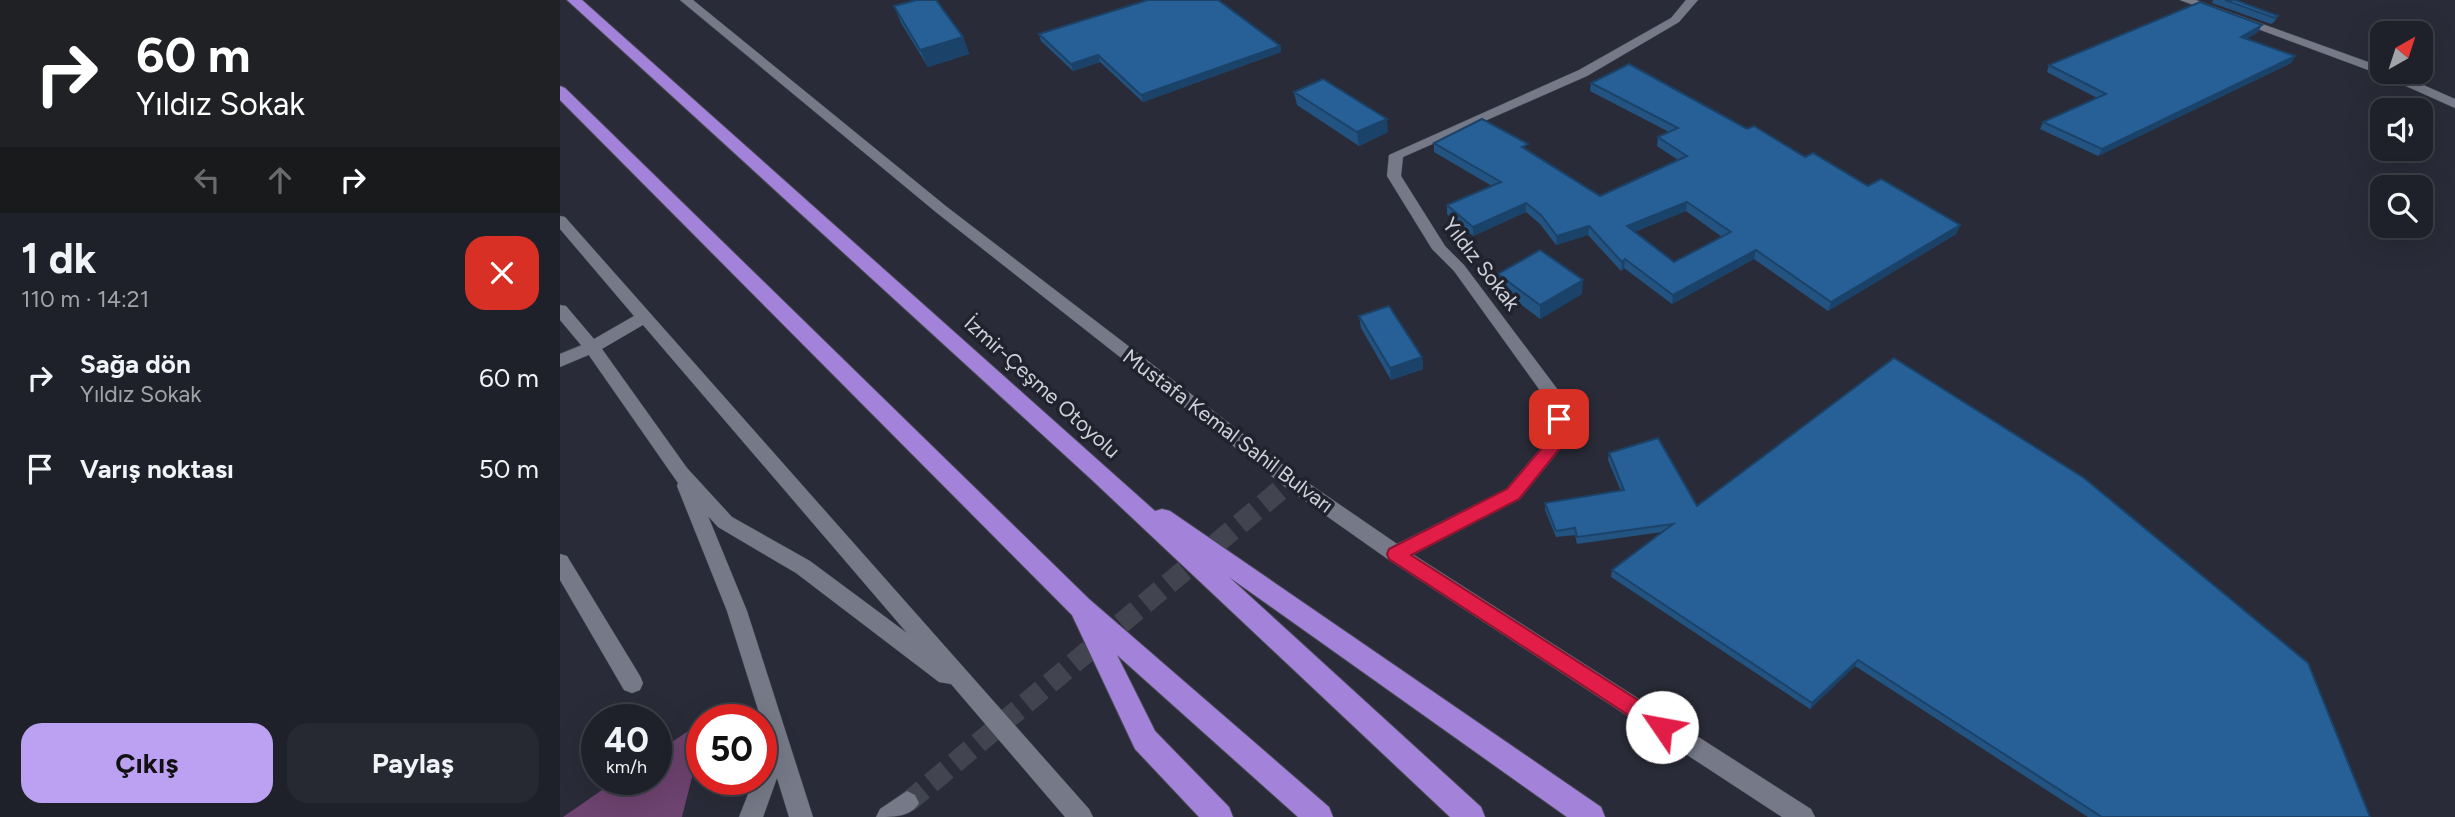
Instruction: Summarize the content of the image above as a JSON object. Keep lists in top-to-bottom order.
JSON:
{
  "streets": {
    "highway": ["İzmir-Çeşme Otoyolu"],
    "street": ["Yıldız Sokak", "Mustafa Kemal Sahil Bulvarı"]
  },
  "crossings": [
    ["Yıldız Sokak", "Mustafa Kemal Sahil Bulvarı"]
  ],
  "north": "top right",
  "page": {
    "turn": ["60 m", "Yıldız Sokak"],
    "heading": ["1 dk", "110 m · 14:21"],
    "list": [
      {
        "name": "Sağa dön",
        "note": "Yıldız Sokak",
        "value": "60 m"
      },
      {
        "name": "Varış noktası",
        "value": "50 m"
      }
    ],
    "speed": "40 km/h",
    "limit": "50",
    "buttons": ["Çıkış", "Paylaş"]
  }
}
